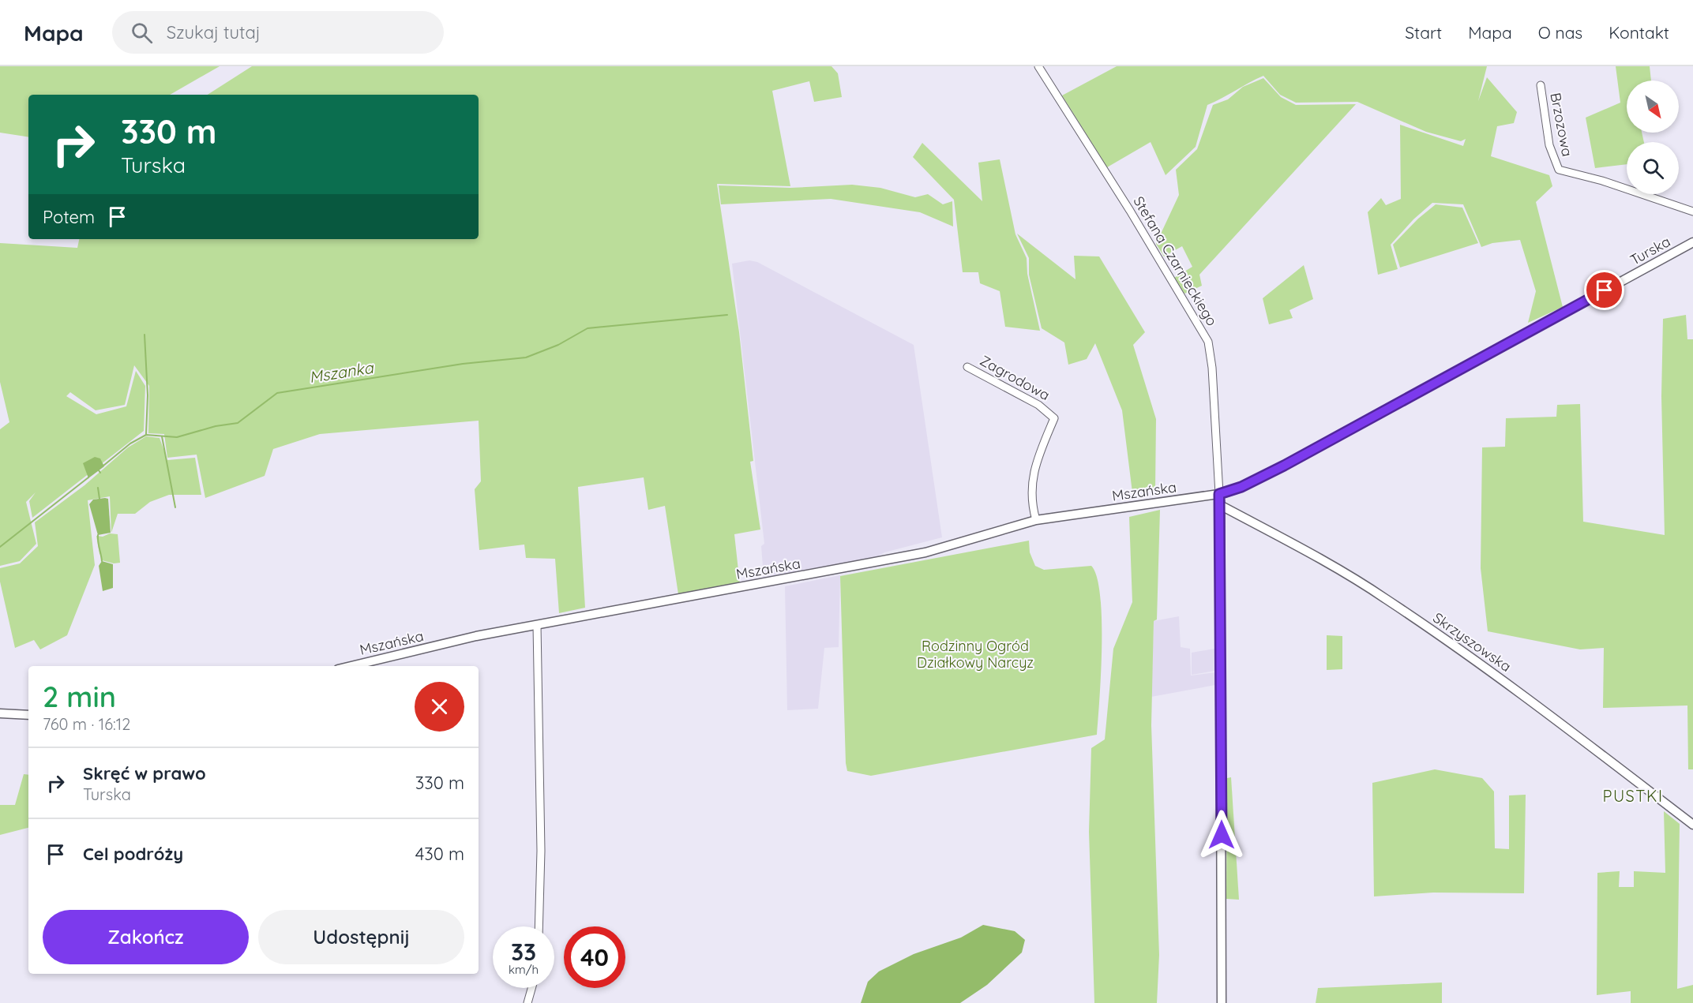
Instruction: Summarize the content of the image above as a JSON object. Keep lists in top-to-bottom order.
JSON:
{
  "streets": {
    "street": [
      "Brzozowa",
      "Turska",
      "Stefana Czarnieckiego",
      "Zagrodowa",
      "Mszańska",
      "Skrzyszowska"
    ]
  },
  "crossings": [
    ["Turska", "Stefana Czarnieckiego"],
    ["Turska", "Mszańska"],
    ["Stefana Czarnieckiego", "Skrzyszowska"],
    ["Zagrodowa", "Mszańska"]
  ],
  "districts": ["PUSTKI"],
  "water": ["Mszanka"],
  "parks": ["Rodzinny Ogród Działkowy Narcyz"],
  "north": "bottom right",
  "page": {
    "header": "Mapa",
    "search": "Szukaj tutaj",
    "nav": [
      "Start",
      "Mapa",
      "O nas",
      "Kontakt"
    ],
    "turn": ["330 m", "Turska"],
    "then": "Potem",
    "heading": ["2 min", "760 m · 16:12"],
    "list": [
      {
        "name": "Skręć w prawo",
        "note": "Turska",
        "value": "330 m"
      },
      {
        "name": "Cel podróży",
        "value": "430 m"
      }
    ],
    "buttons": ["Zakończ", "Udostępnij"],
    "speed": "33 km/h",
    "limit": "40"
  }
}
